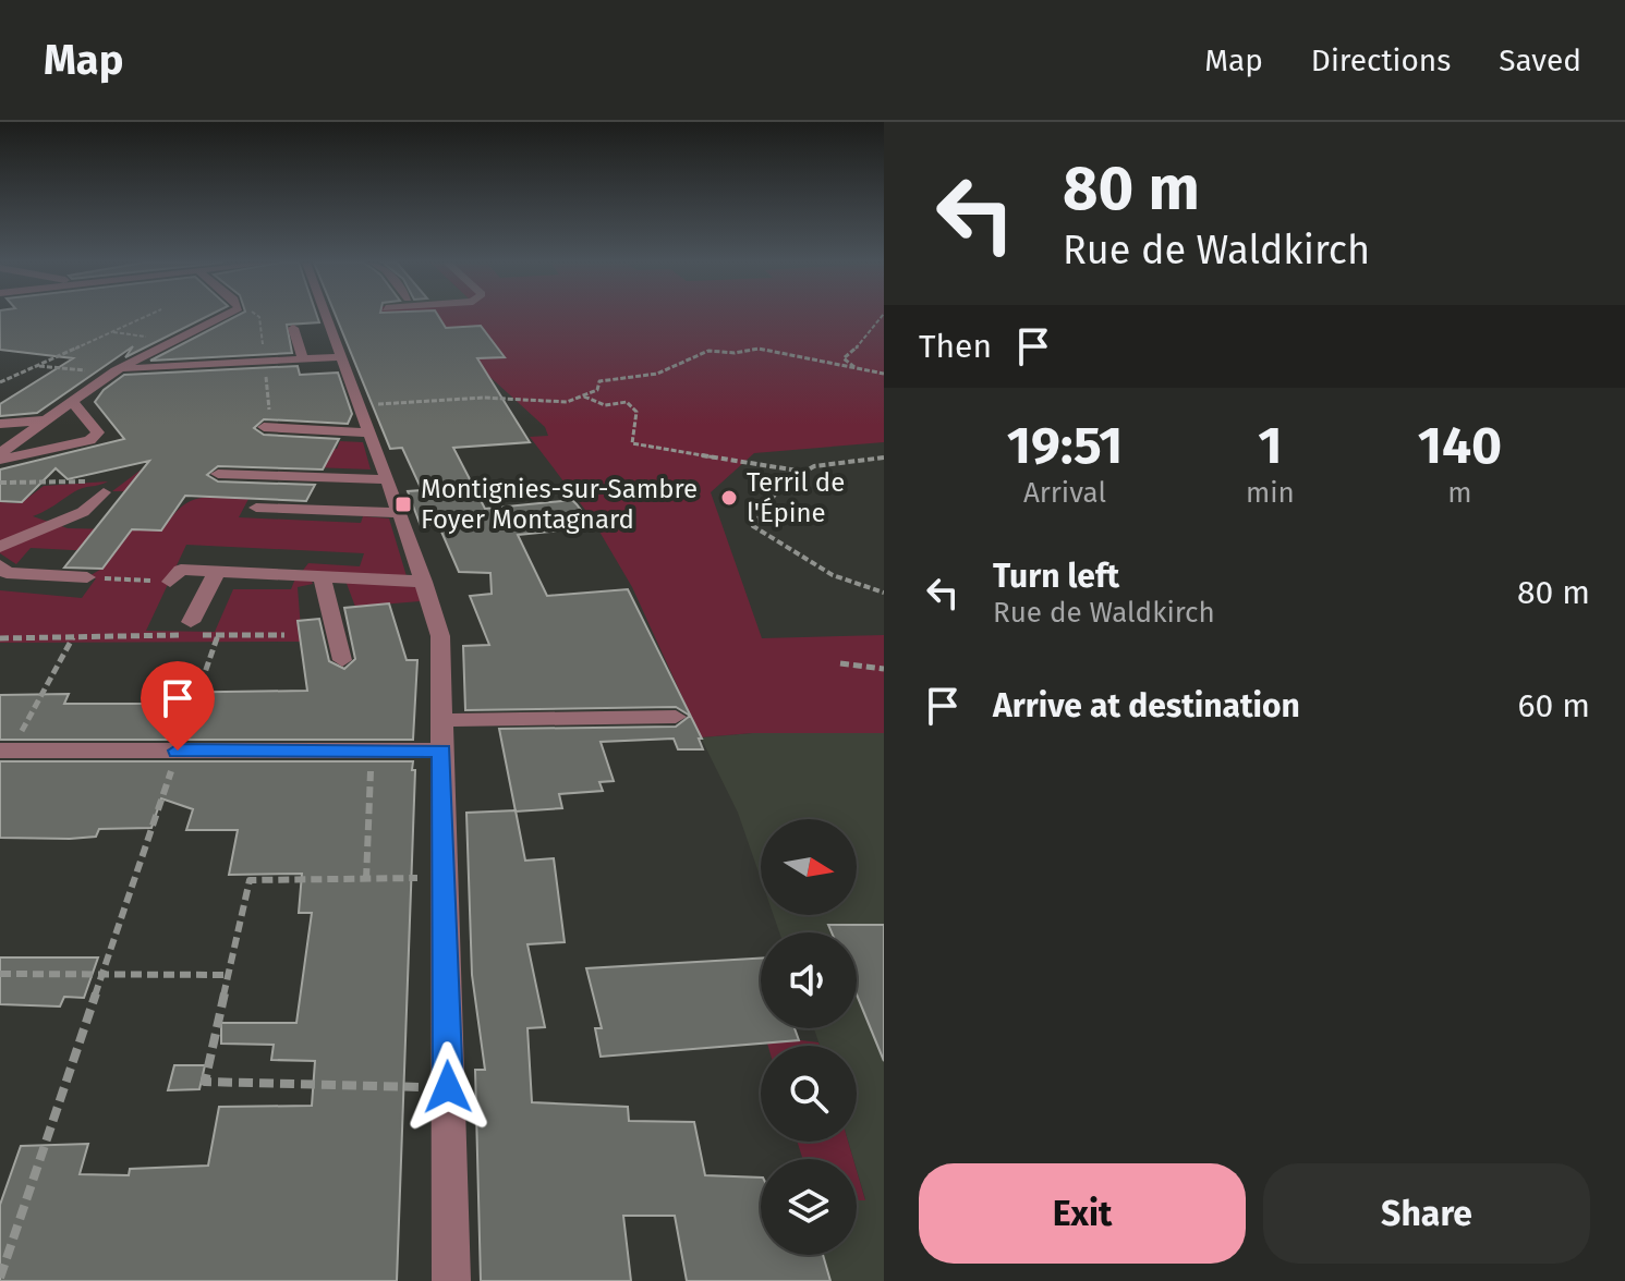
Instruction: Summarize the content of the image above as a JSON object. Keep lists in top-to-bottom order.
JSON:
{
  "places": {
    "other": ["Terril de l'Épine"],
    "transit": ["Montignies-sur-Sambre Foyer Montagnard"]
  },
  "north": "right",
  "page": {
    "header": "Map",
    "nav": ["Map", "Directions", "Saved"],
    "turn": ["80 m", "Rue de Waldkirch"],
    "then": "Then",
    "eta": [
      "19:51",
      "Arrival",
      "1",
      "min",
      "140",
      "m"
    ],
    "list": [
      {
        "name": "Turn left",
        "note": "Rue de Waldkirch",
        "value": "80 m"
      },
      {
        "name": "Arrive at destination",
        "value": "60 m"
      }
    ],
    "buttons": ["Exit", "Share"]
  }
}
